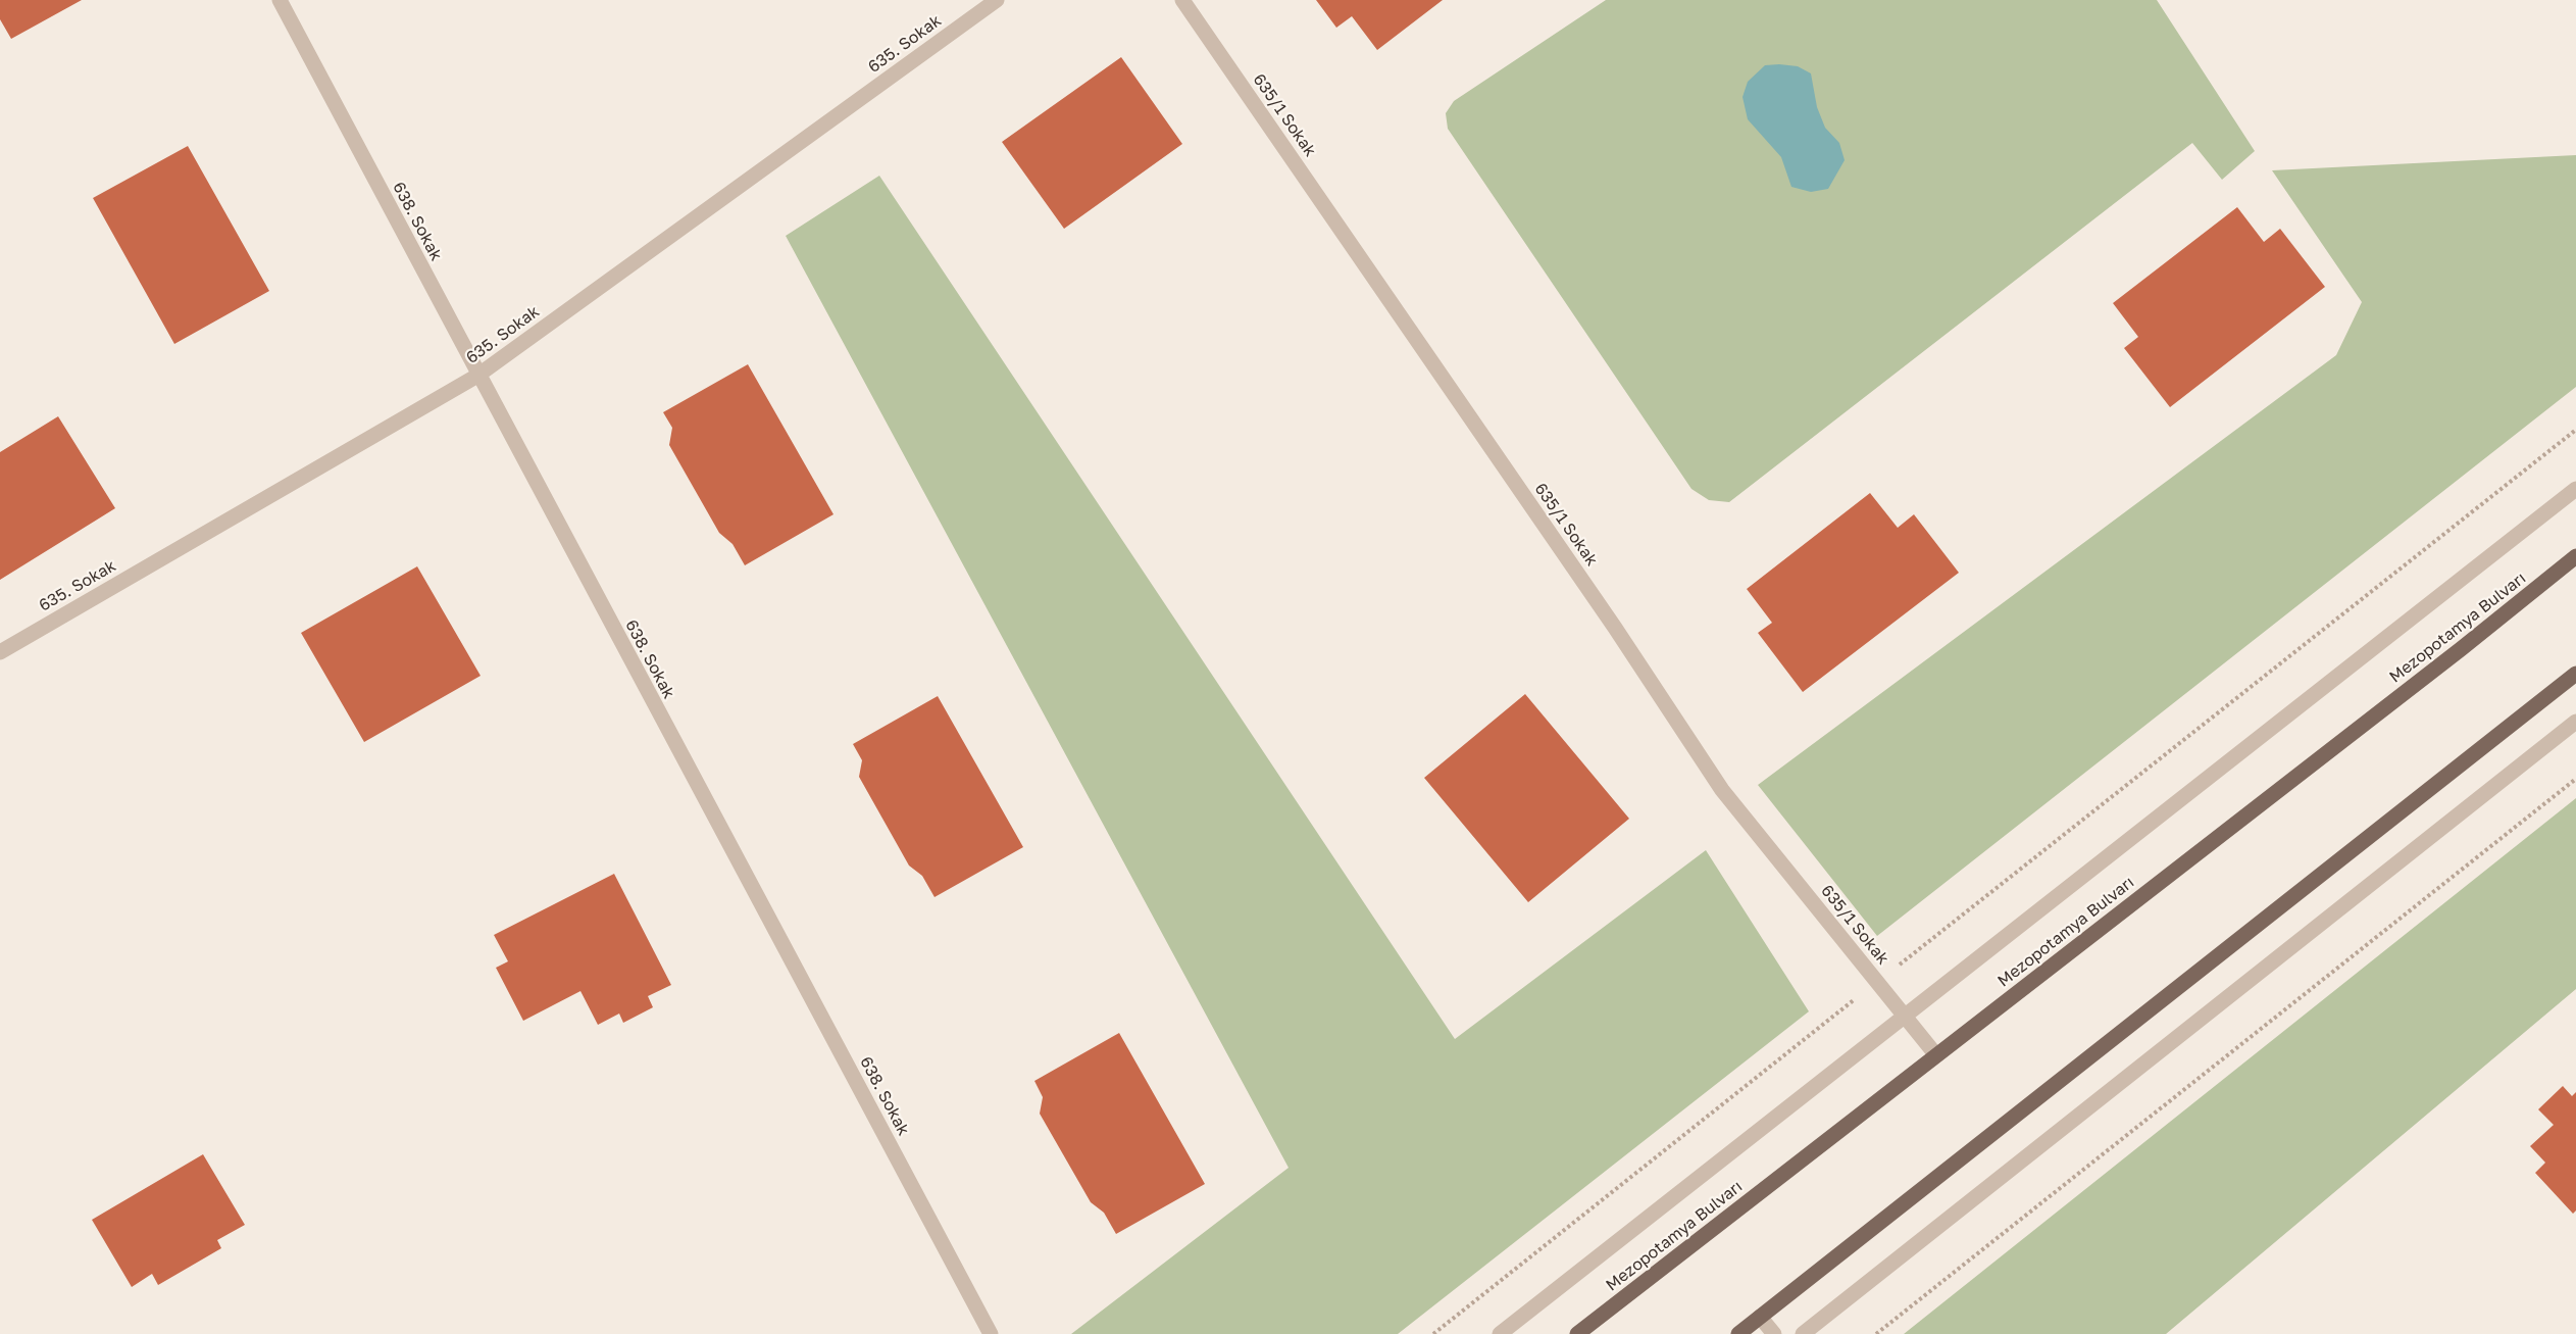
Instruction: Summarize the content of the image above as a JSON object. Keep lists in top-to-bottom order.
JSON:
{
  "streets": {
    "main road": ["Mezopotamya Bulvarı"],
    "street": ["635. Sokak", "635/1 Sokak", "638. Sokak"]
  },
  "crossings": [
    ["635. Sokak", "638. Sokak"],
    ["635/1 Sokak", "Mezopotamya Bulvarı"]
  ]
}
